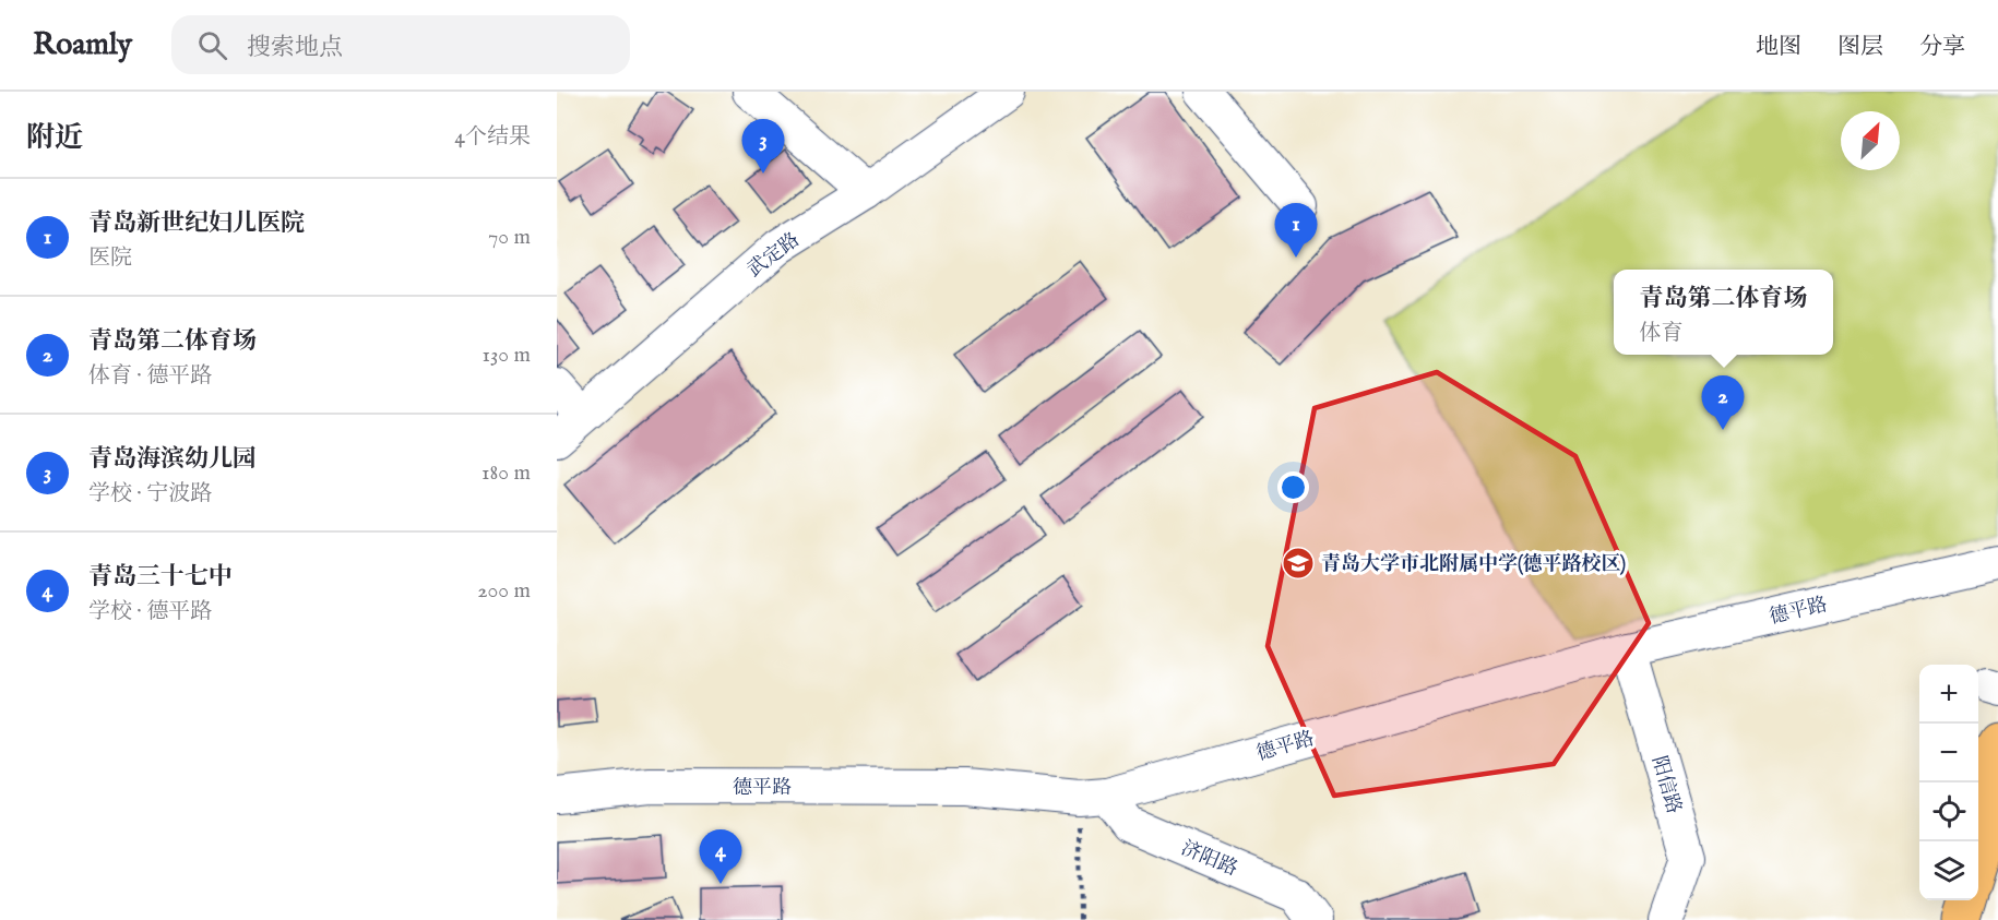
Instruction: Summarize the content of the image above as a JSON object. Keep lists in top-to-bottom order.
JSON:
{
  "streets": {
    "street": [
      "武定路",
      "德平路",
      "阳信路",
      "济阳路"
    ]
  },
  "crossings": [
    ["德平路", "阳信路"],
    ["德平路", "济阳路"]
  ],
  "places": {
    "school or university": ["青岛大学市北附属中学(德平路校区)"]
  },
  "north": "top right",
  "page": {
    "header": "Roamly",
    "search": "搜索地点",
    "nav": ["地图", "图层", "分享"],
    "heading": ["附近", "4个结果"],
    "pins": [
      "3",
      "1",
      "2",
      "4"
    ],
    "list": [
      {
        "mark": "1",
        "name": "青岛新世纪妇儿医院",
        "note": "医院",
        "value": "70 m"
      },
      {
        "mark": "2",
        "name": "青岛第二体育场",
        "note": "体育 · 德平路",
        "value": "130 m"
      },
      {
        "mark": "3",
        "name": "青岛海滨幼儿园",
        "note": "学校 · 宁波路",
        "value": "180 m"
      },
      {
        "mark": "4",
        "name": "青岛三十七中",
        "note": "学校 · 德平路",
        "value": "200 m"
      }
    ],
    "popup": ["青岛第二体育场", "体育"],
    "map_buttons": ["+", "−"]
  }
}
